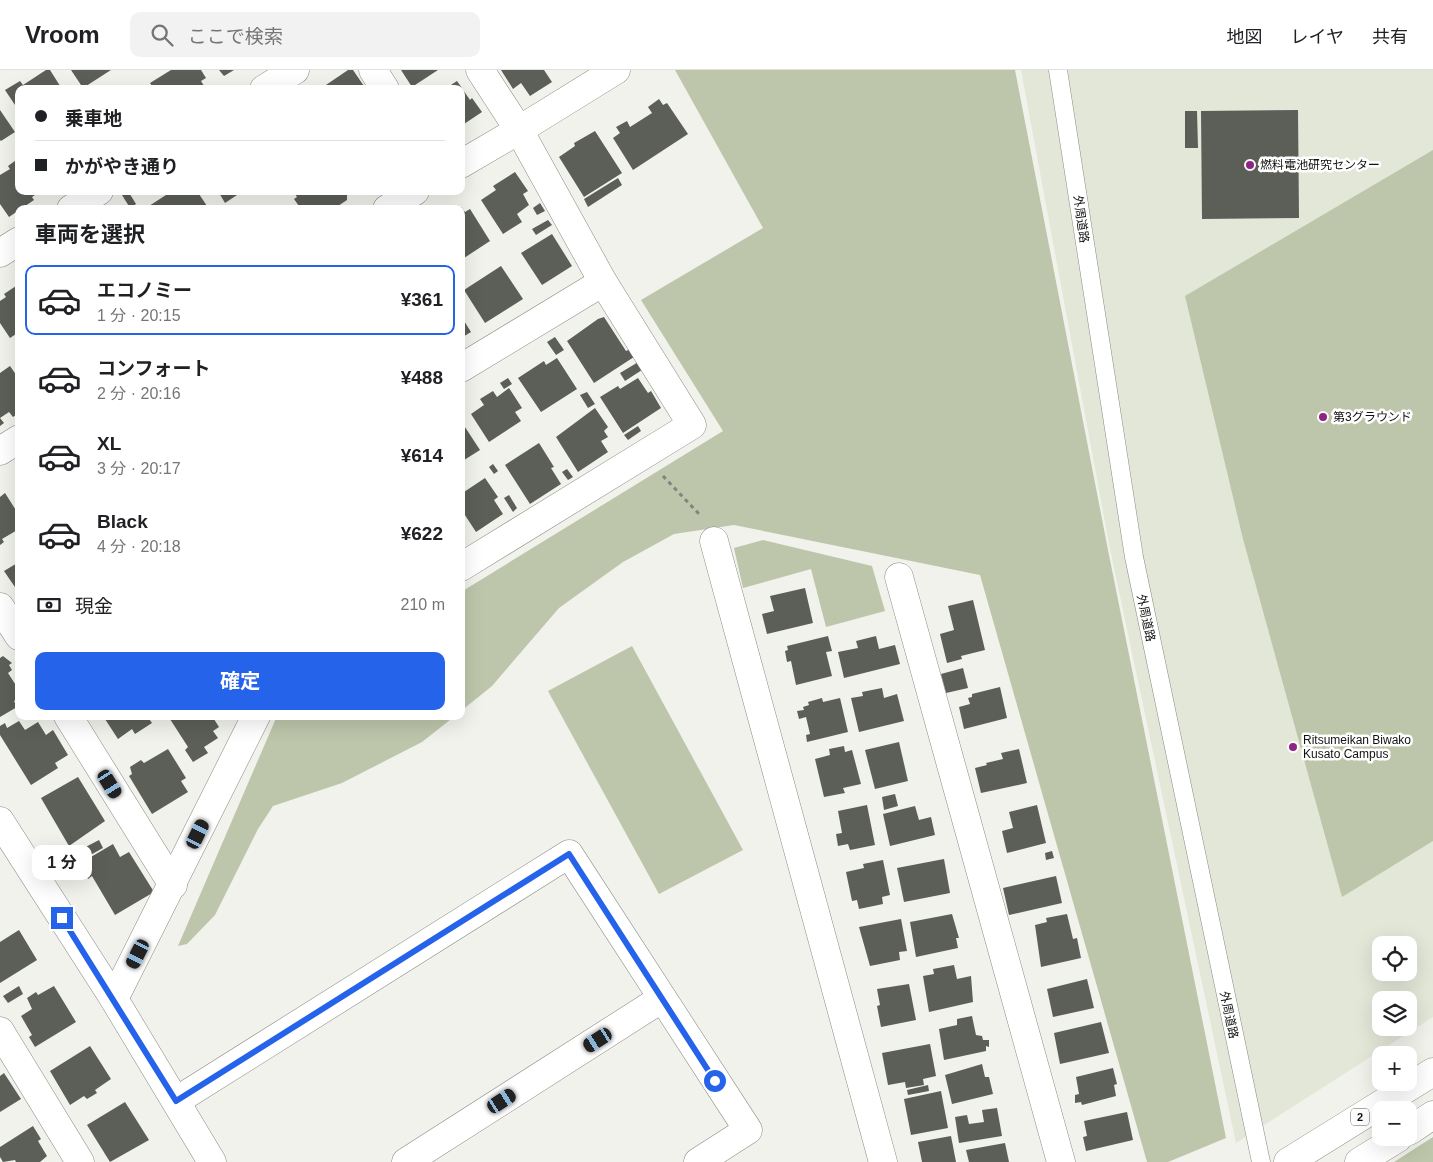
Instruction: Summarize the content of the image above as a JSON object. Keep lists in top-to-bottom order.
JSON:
{
  "streets": {
    "street": ["2"],
    "lane": ["外周道路"]
  },
  "places": ["燃料電池研究センター", "第3グラウンド", "Ritsumeikan Biwako Kusato Campus"],
  "page": {
    "header": "Vroom",
    "search": "ここで検索",
    "nav": ["地図", "レイヤ", "共有"],
    "banner": ["乗車地", "かがやき通り"],
    "heading": "車両を選択",
    "list": [
      {
        "name": "エコノミー",
        "note": "1 分 · 20:15",
        "value": "¥361"
      },
      {
        "name": "コンフォート",
        "note": "2 分 · 20:16",
        "value": "¥488"
      },
      {
        "name": "XL",
        "note": "3 分 · 20:17",
        "value": "¥614"
      },
      {
        "name": "Black",
        "note": "4 分 · 20:18",
        "value": "¥622"
      }
    ],
    "pay": ["現金", "210 m"],
    "buttons": "確定",
    "bubble": "1 分",
    "map_buttons": ["+", "−"]
  }
}
